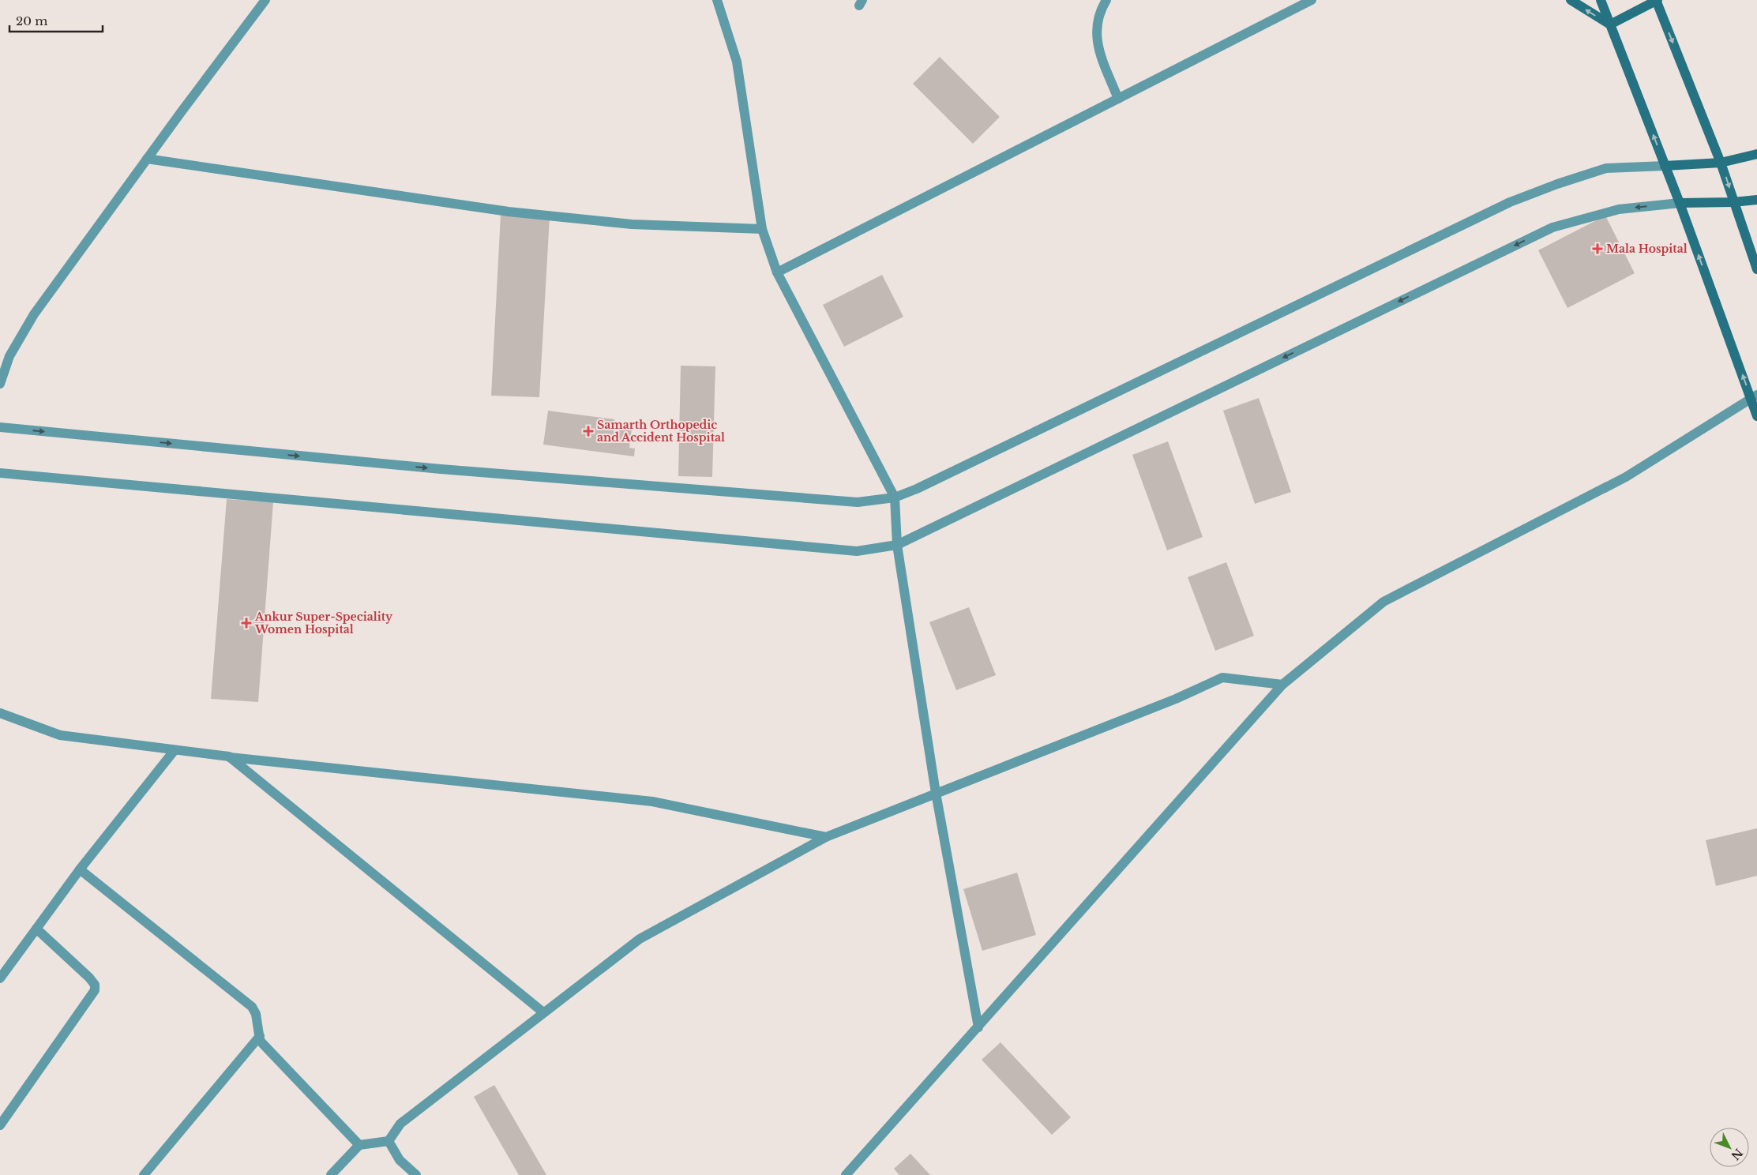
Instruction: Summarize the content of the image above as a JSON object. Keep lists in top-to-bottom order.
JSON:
{
  "places": {
    "health": ["Mala Hospital", "Samarth Orthopedic and Accident Hospital", "Ankur Super-Speciality Women Hospital"]
  },
  "scale_bar": "20 m",
  "north": "bottom right"
}
